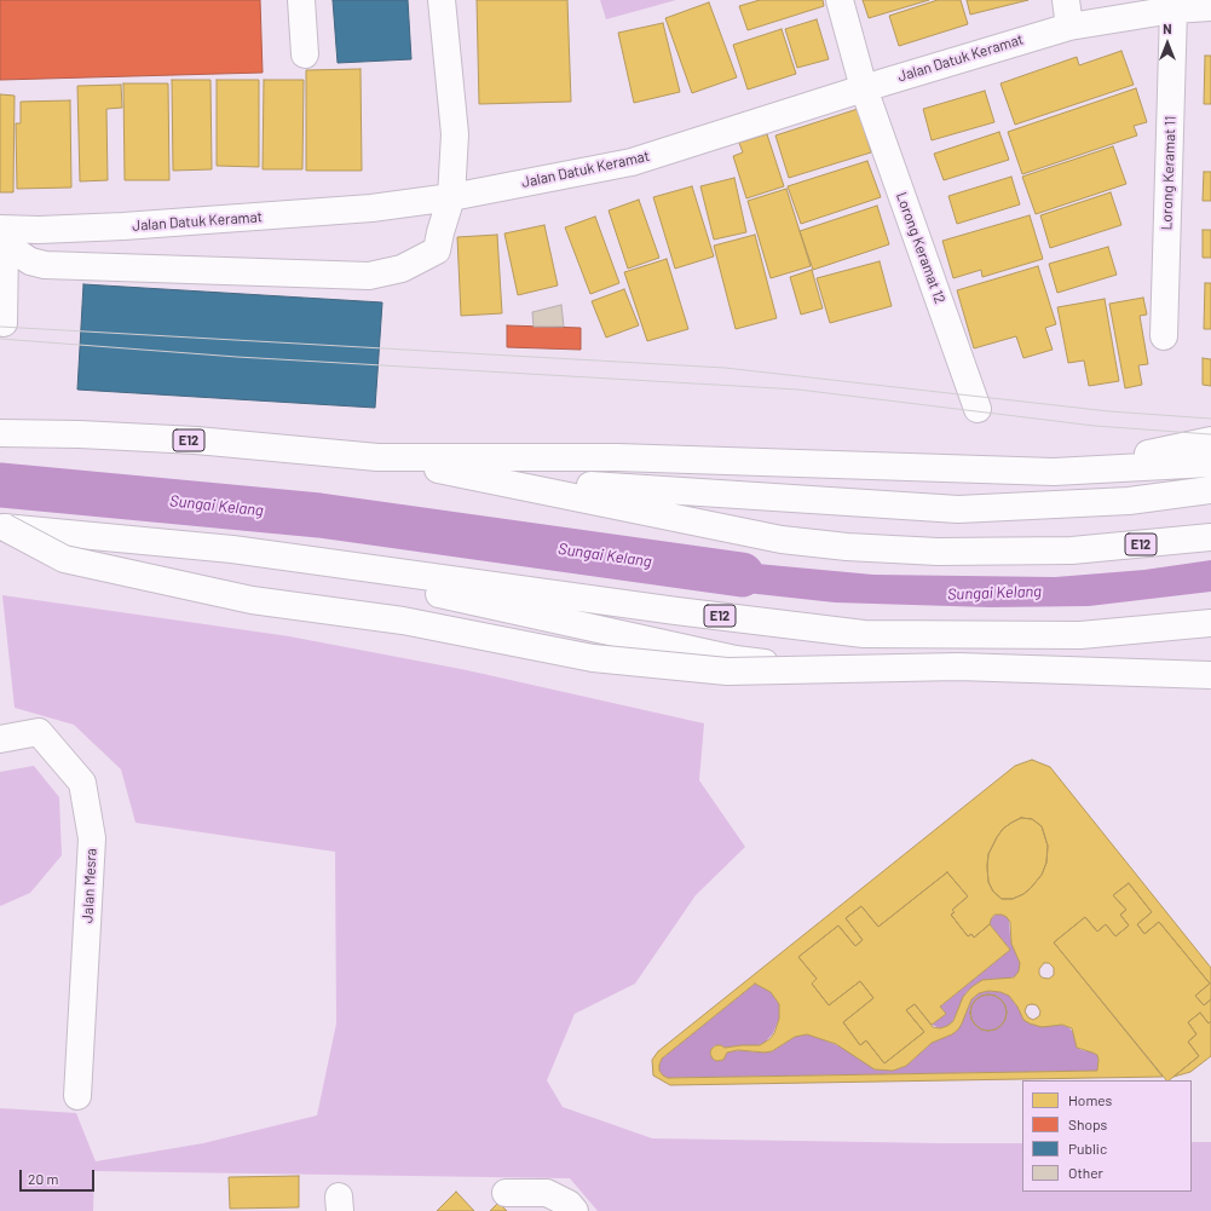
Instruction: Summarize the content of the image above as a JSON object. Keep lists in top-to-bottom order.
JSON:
{
  "streets": {
    "main road": [
      "Jalan Datuk Keramat",
      "Lorong Keramat 11",
      "Lorong Keramat 12",
      "E12",
      "Jalan Mesra"
    ]
  },
  "crossings": [
    ["Jalan Datuk Keramat", "Lorong Keramat 11"],
    ["Jalan Datuk Keramat", "Lorong Keramat 12"]
  ],
  "water": ["Sungai Kelang"],
  "legend": [
    "Homes",
    "Shops",
    "Public",
    "Other"
  ],
  "scale_bar": "20 m",
  "north": "top"
}
